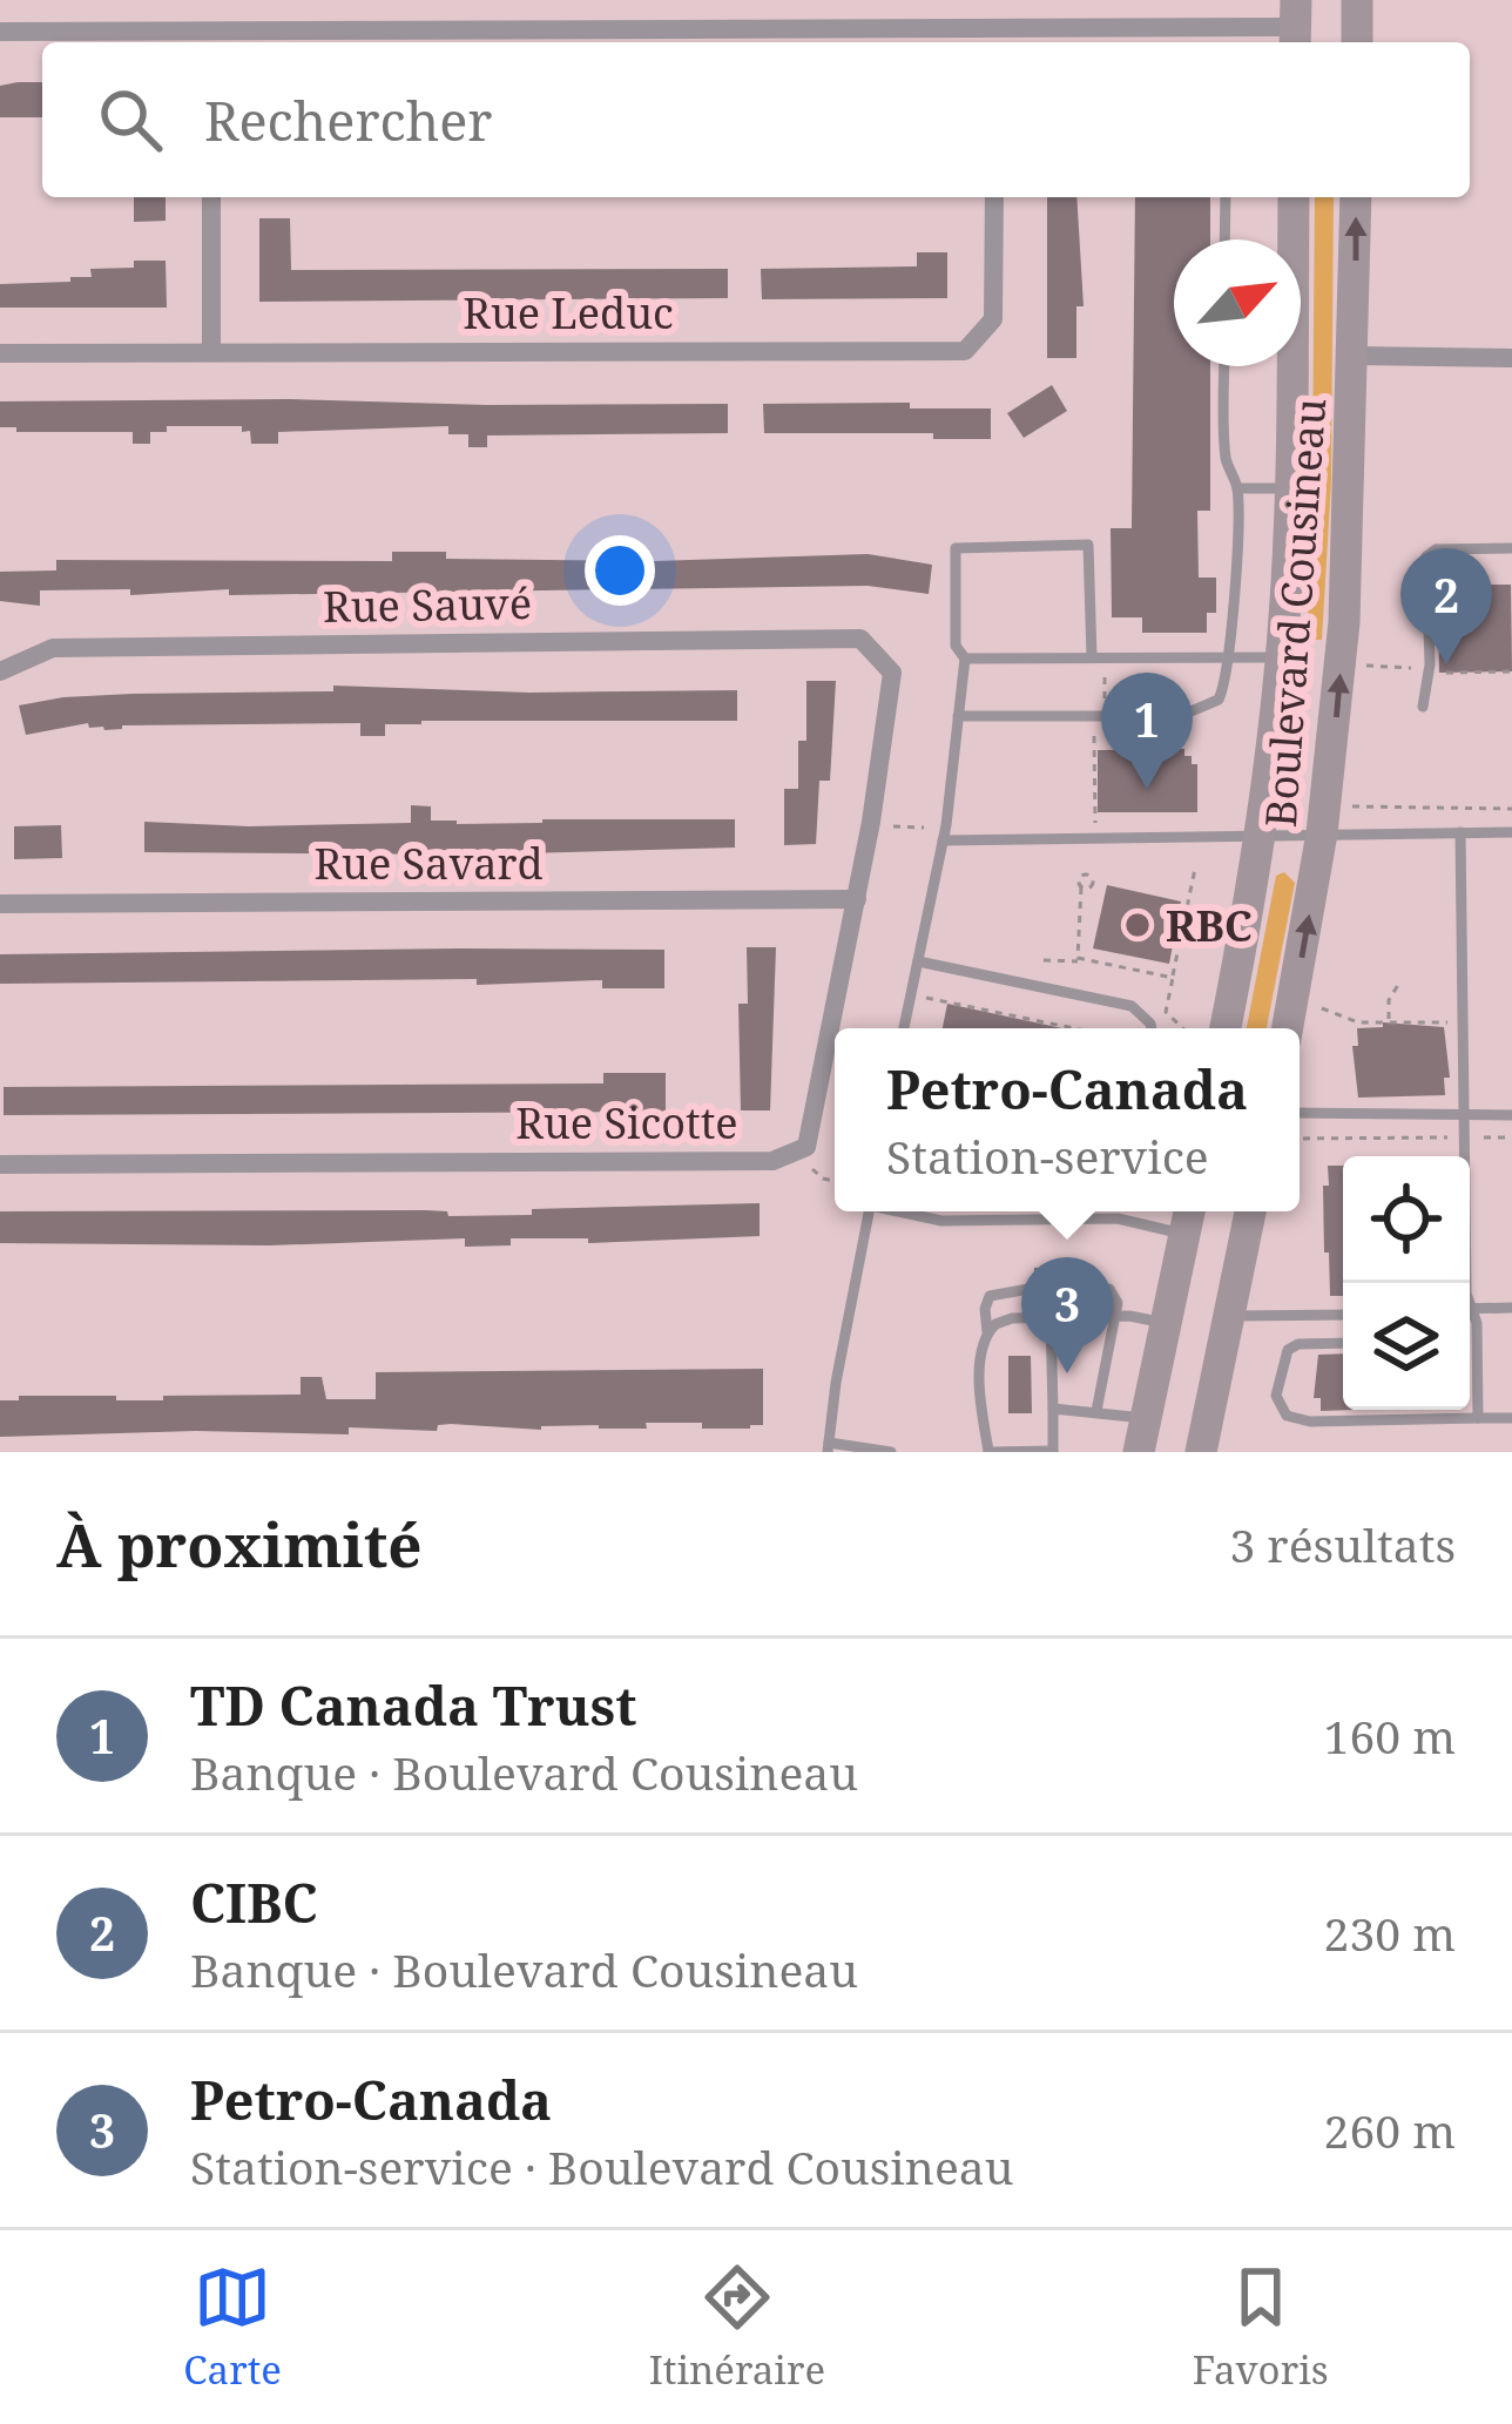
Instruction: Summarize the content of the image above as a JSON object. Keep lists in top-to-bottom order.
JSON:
{
  "streets": {
    "main road": ["Boulevard Cousineau"],
    "street": [
      "Rue Leduc",
      "Rue Sauvé",
      "Rue Savard",
      "Rue Sicotte"
    ]
  },
  "crossings": [
    ["Rue Sauvé", "Rue Sicotte"],
    ["Rue Savard", "Rue Sicotte"]
  ],
  "places": ["RBC"],
  "north": "top right",
  "page": {
    "search": "Rechercher",
    "pins": ["2", "1", "3"],
    "popup": ["Petro-Canada", "Station-service"],
    "heading": ["À proximité", "3 résultats"],
    "list": [
      {
        "mark": "1",
        "name": "TD Canada Trust",
        "note": "Banque · Boulevard Cousineau",
        "value": "160 m"
      },
      {
        "mark": "2",
        "name": "CIBC",
        "note": "Banque · Boulevard Cousineau",
        "value": "230 m"
      },
      {
        "mark": "3",
        "name": "Petro-Canada",
        "note": "Station-service · Boulevard Cousineau",
        "value": "260 m"
      }
    ],
    "nav": ["Carte", "Itinéraire", "Favoris"]
  }
}
